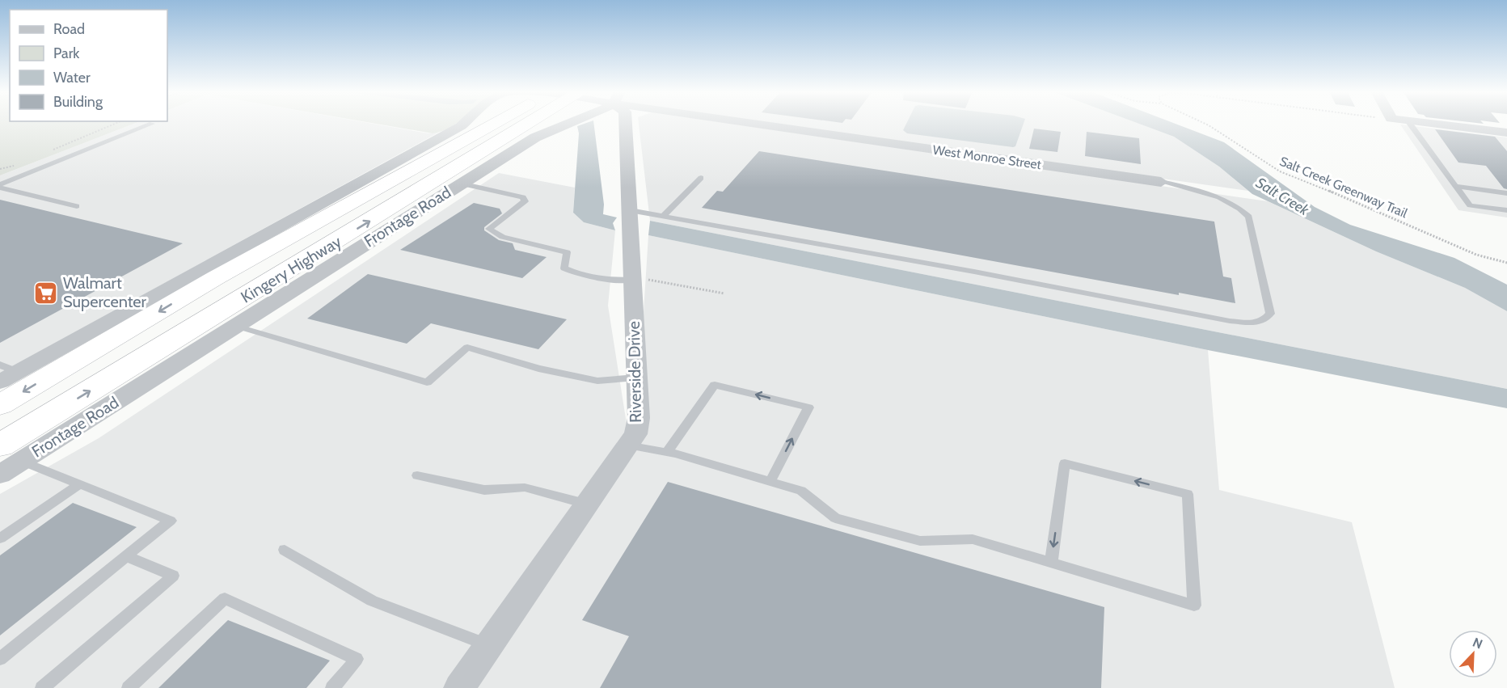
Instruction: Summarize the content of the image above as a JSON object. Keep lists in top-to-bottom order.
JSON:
{
  "streets": {
    "highway": ["Kingery Highway"],
    "street": ["West Monroe Street", "Frontage Road", "Riverside Drive"],
    "path": ["Salt Creek Greenway Trail"]
  },
  "water": ["Salt Creek"],
  "places": {
    "supermarket": ["Walmart Supercenter"]
  },
  "legend": [
    "Road",
    "Park",
    "Water",
    "Building"
  ],
  "north": "top right"
}
